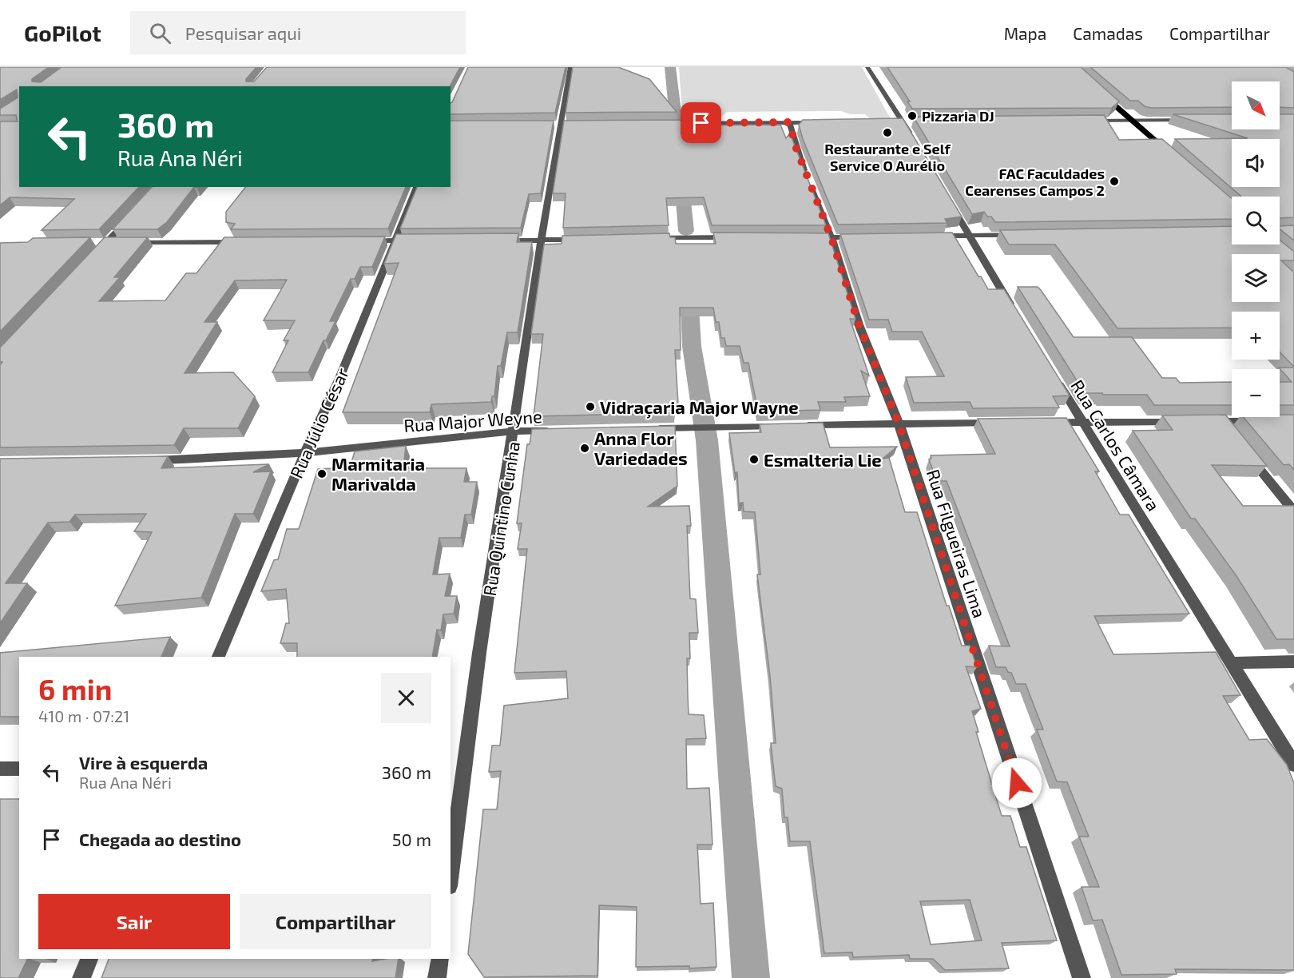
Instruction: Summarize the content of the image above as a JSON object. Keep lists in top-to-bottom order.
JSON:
{
  "streets": {
    "street": [
      "Rua Major Weyne",
      "Rua Júlio César",
      "Rua Carlos Câmara",
      "Rua Quintino Cunha",
      "Rua Filgueiras Lima"
    ]
  },
  "crossings": [
    ["Rua Major Weyne", "Rua Júlio César"],
    ["Rua Major Weyne", "Rua Quintino Cunha"]
  ],
  "places": [
    "Pizzaria DJ",
    "Restaurante e Self Service O Aurélio",
    "FAC Faculdades Cearenses Campos 2",
    "Vidraçaria Major Wayne",
    "Anna Flor Variedades",
    "Esmalteria Lie",
    "Marmitaria Marivalda"
  ],
  "north": "bottom right",
  "page": {
    "header": "GoPilot",
    "search": "Pesquisar aqui",
    "nav": ["Mapa", "Camadas", "Compartilhar"],
    "map_buttons": ["+", "−"],
    "turn": ["360 m", "Rua Ana Néri"],
    "heading": ["6 min", "410 m · 07:21"],
    "list": [
      {
        "name": "Vire à esquerda",
        "note": "Rua Ana Néri",
        "value": "360 m"
      },
      {
        "name": "Chegada ao destino",
        "value": "50 m"
      }
    ],
    "buttons": ["Sair", "Compartilhar"]
  }
}
